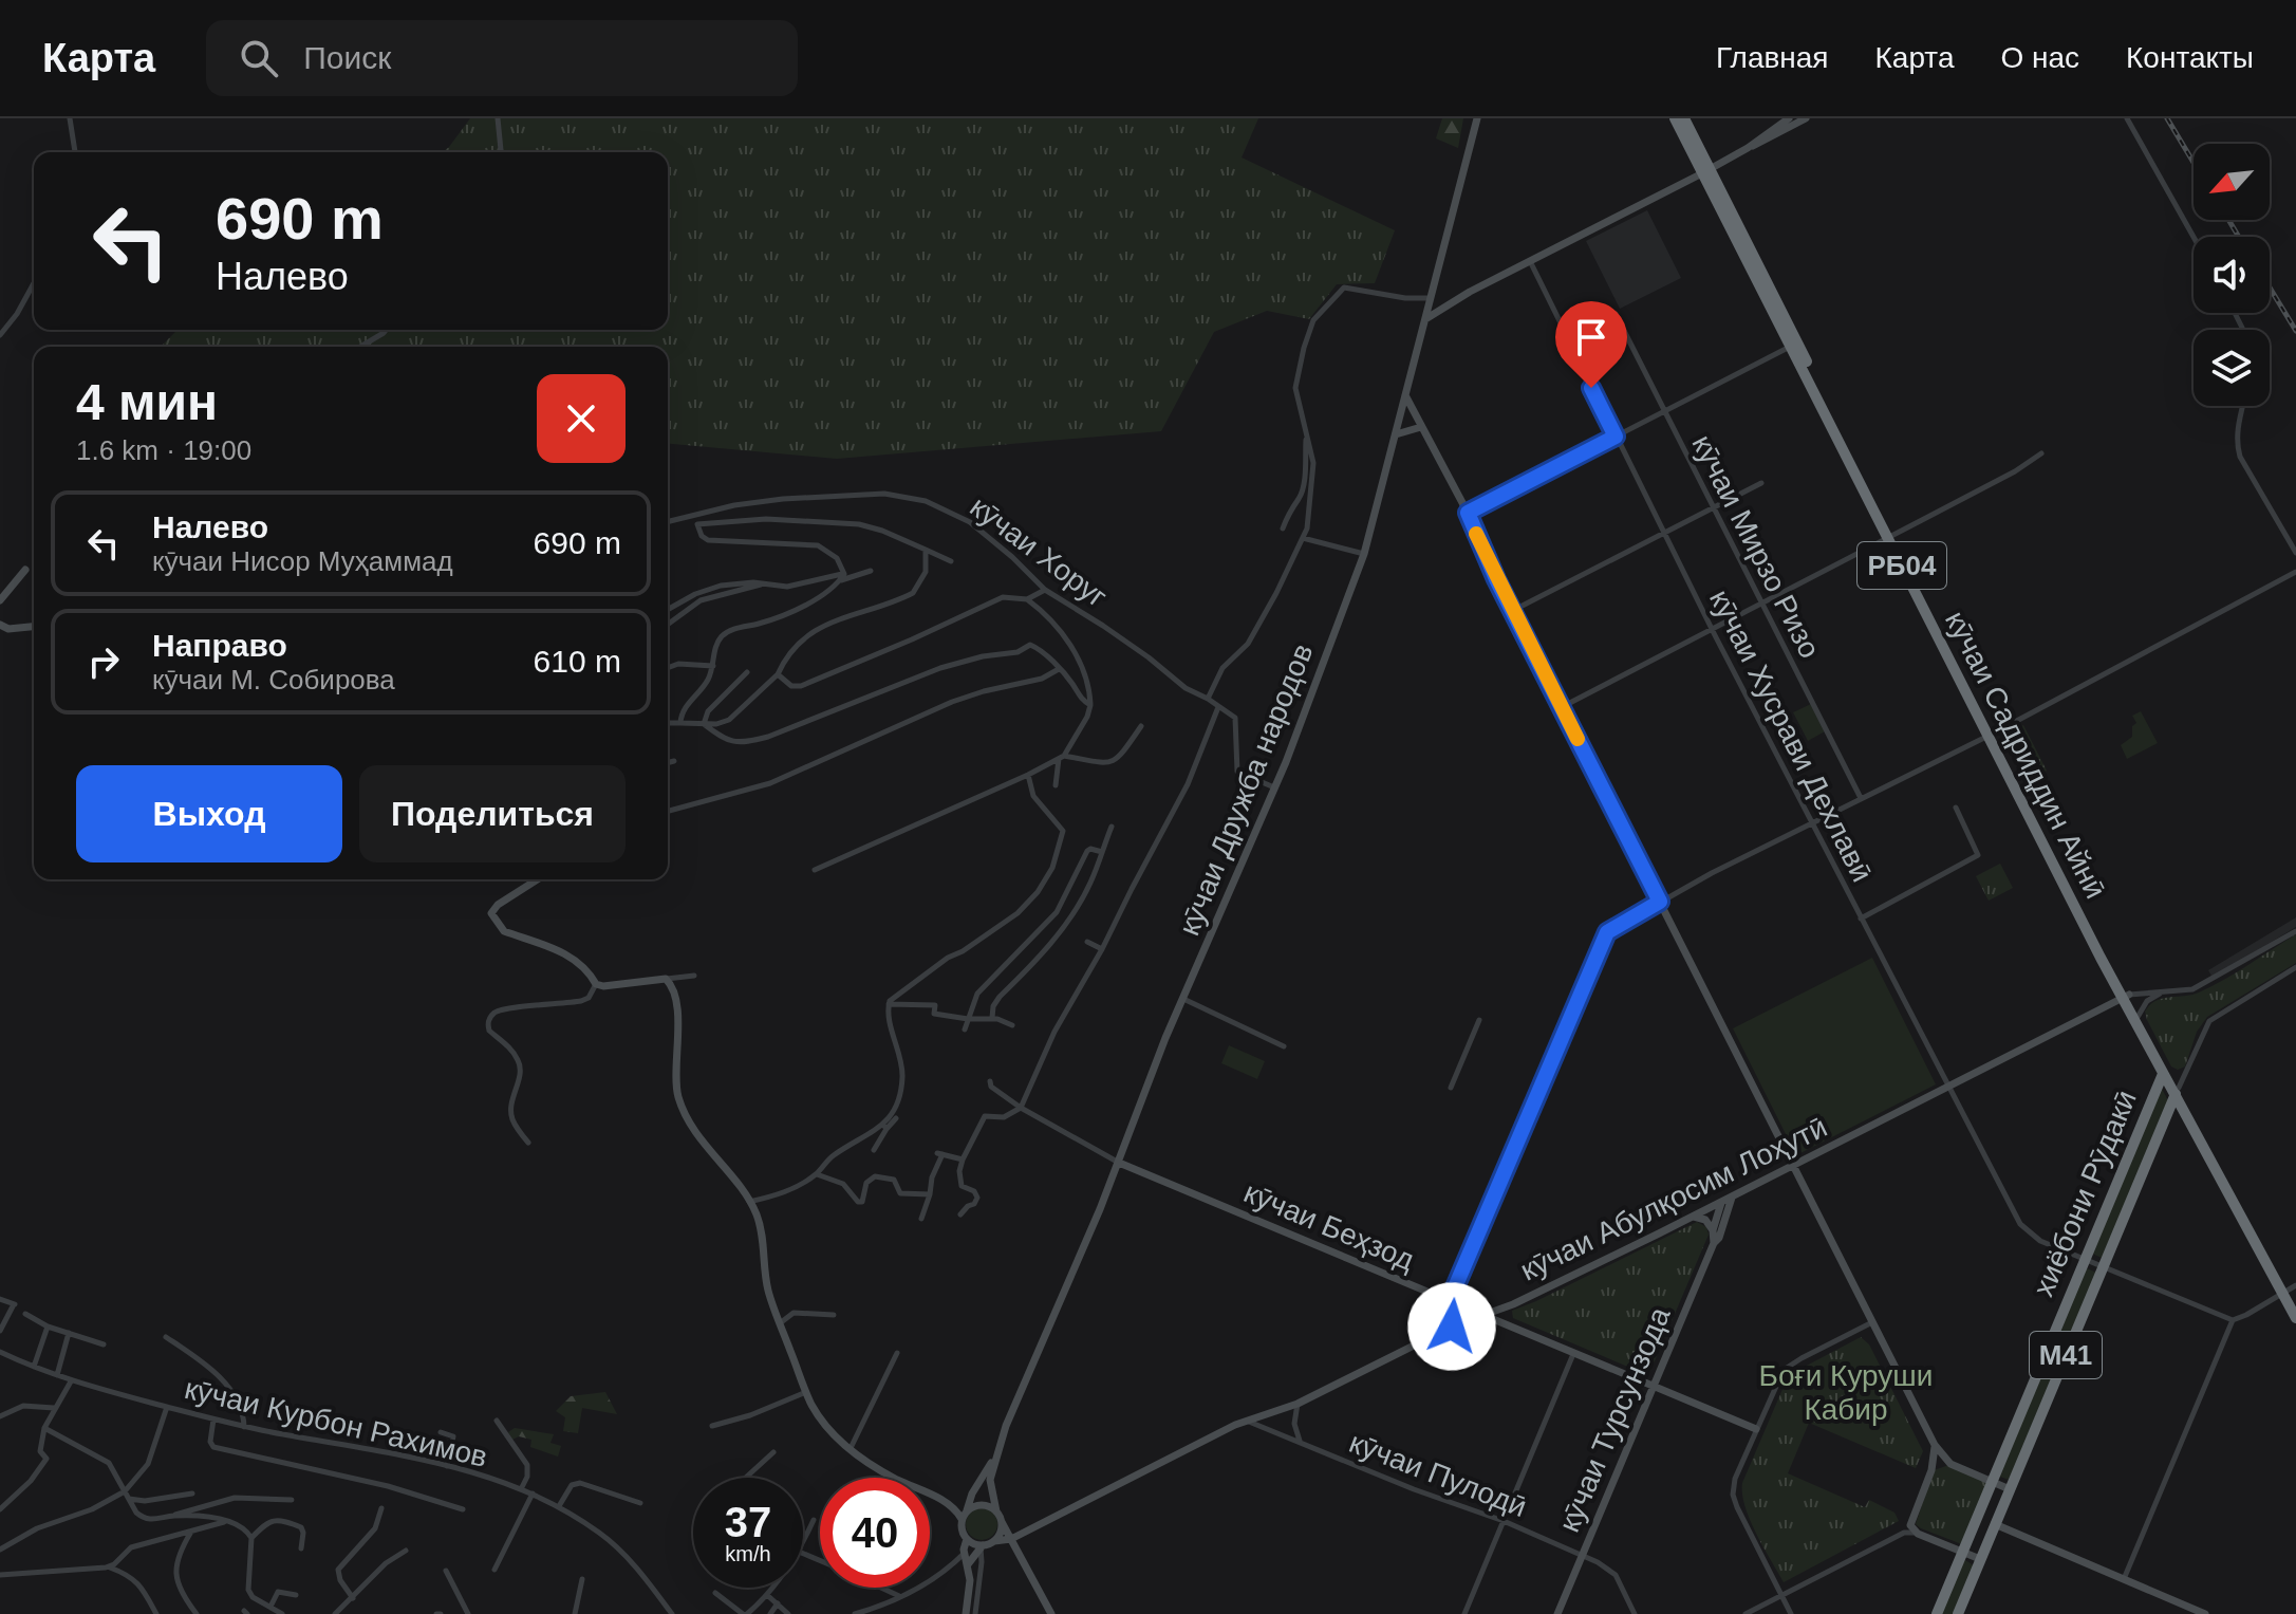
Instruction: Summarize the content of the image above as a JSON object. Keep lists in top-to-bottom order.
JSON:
{
  "streets": {
    "highway": [
      "РБ04",
      "кӯчаи Садриддин Айнӣ",
      "хиёбони Рӯдакӣ",
      "M41"
    ],
    "street": [
      "кӯчаи Мирзо Ризо",
      "кӯчаи Хоруг",
      "кӯчаи Хусрави Дехлавӣ",
      "кӯчаи Дружба народов",
      "кӯчаи Абулқосим Лоҳутӣ",
      "кӯчаи Беҳзод",
      "кӯчаи Турсунзода",
      "кӯчаи Курбон Рахимов",
      "кӯчаи Пулодӣ"
    ]
  },
  "crossings": [
    ["кӯчаи Хоруг", "кӯчаи Дружба народов"],
    ["кӯчаи Хусрави Дехлавӣ", "хиёбони Рӯдакӣ"],
    ["кӯчаи Хусрави Дехлавӣ", "кӯчаи Абулқосим Лоҳутӣ"],
    ["кӯчаи Садриддин Айнӣ", "хиёбони Рӯдакӣ"],
    ["кӯчаи Садриддин Айнӣ", "кӯчаи Абулқосим Лоҳутӣ"],
    ["кӯчаи Садриддин Айнӣ", "M41"],
    ["кӯчаи Дружба народов", "кӯчаи Беҳзод"],
    ["кӯчаи Абулқосим Лоҳутӣ", "кӯчаи Беҳзод"],
    ["кӯчаи Абулқосим Лоҳутӣ", "кӯчаи Турсунзода"],
    ["кӯчаи Абулқосим Лоҳутӣ", "кӯчаи Пулодӣ"],
    ["кӯчаи Беҳзод", "кӯчаи Турсунзода"],
    ["кӯчаи Турсунзода", "кӯчаи Пулодӣ"]
  ],
  "parks": ["Боғи Куруши Кабир"],
  "north": "bottom left",
  "page": {
    "header": "Карта",
    "search": "Поиск",
    "nav": [
      "Главная",
      "Карта",
      "О нас",
      "Контакты"
    ],
    "turn": ["690 m", "Налево"],
    "heading": ["4 мин", "1.6 km · 19:00"],
    "list": [
      {
        "name": "Налево",
        "note": "кӯчаи Нисор Муҳаммад",
        "value": "690 m"
      },
      {
        "name": "Направо",
        "note": "кӯчаи М. Собирова",
        "value": "610 m"
      }
    ],
    "buttons": ["Выход", "Поделиться"],
    "speed": "37 km/h",
    "limit": "40"
  }
}
